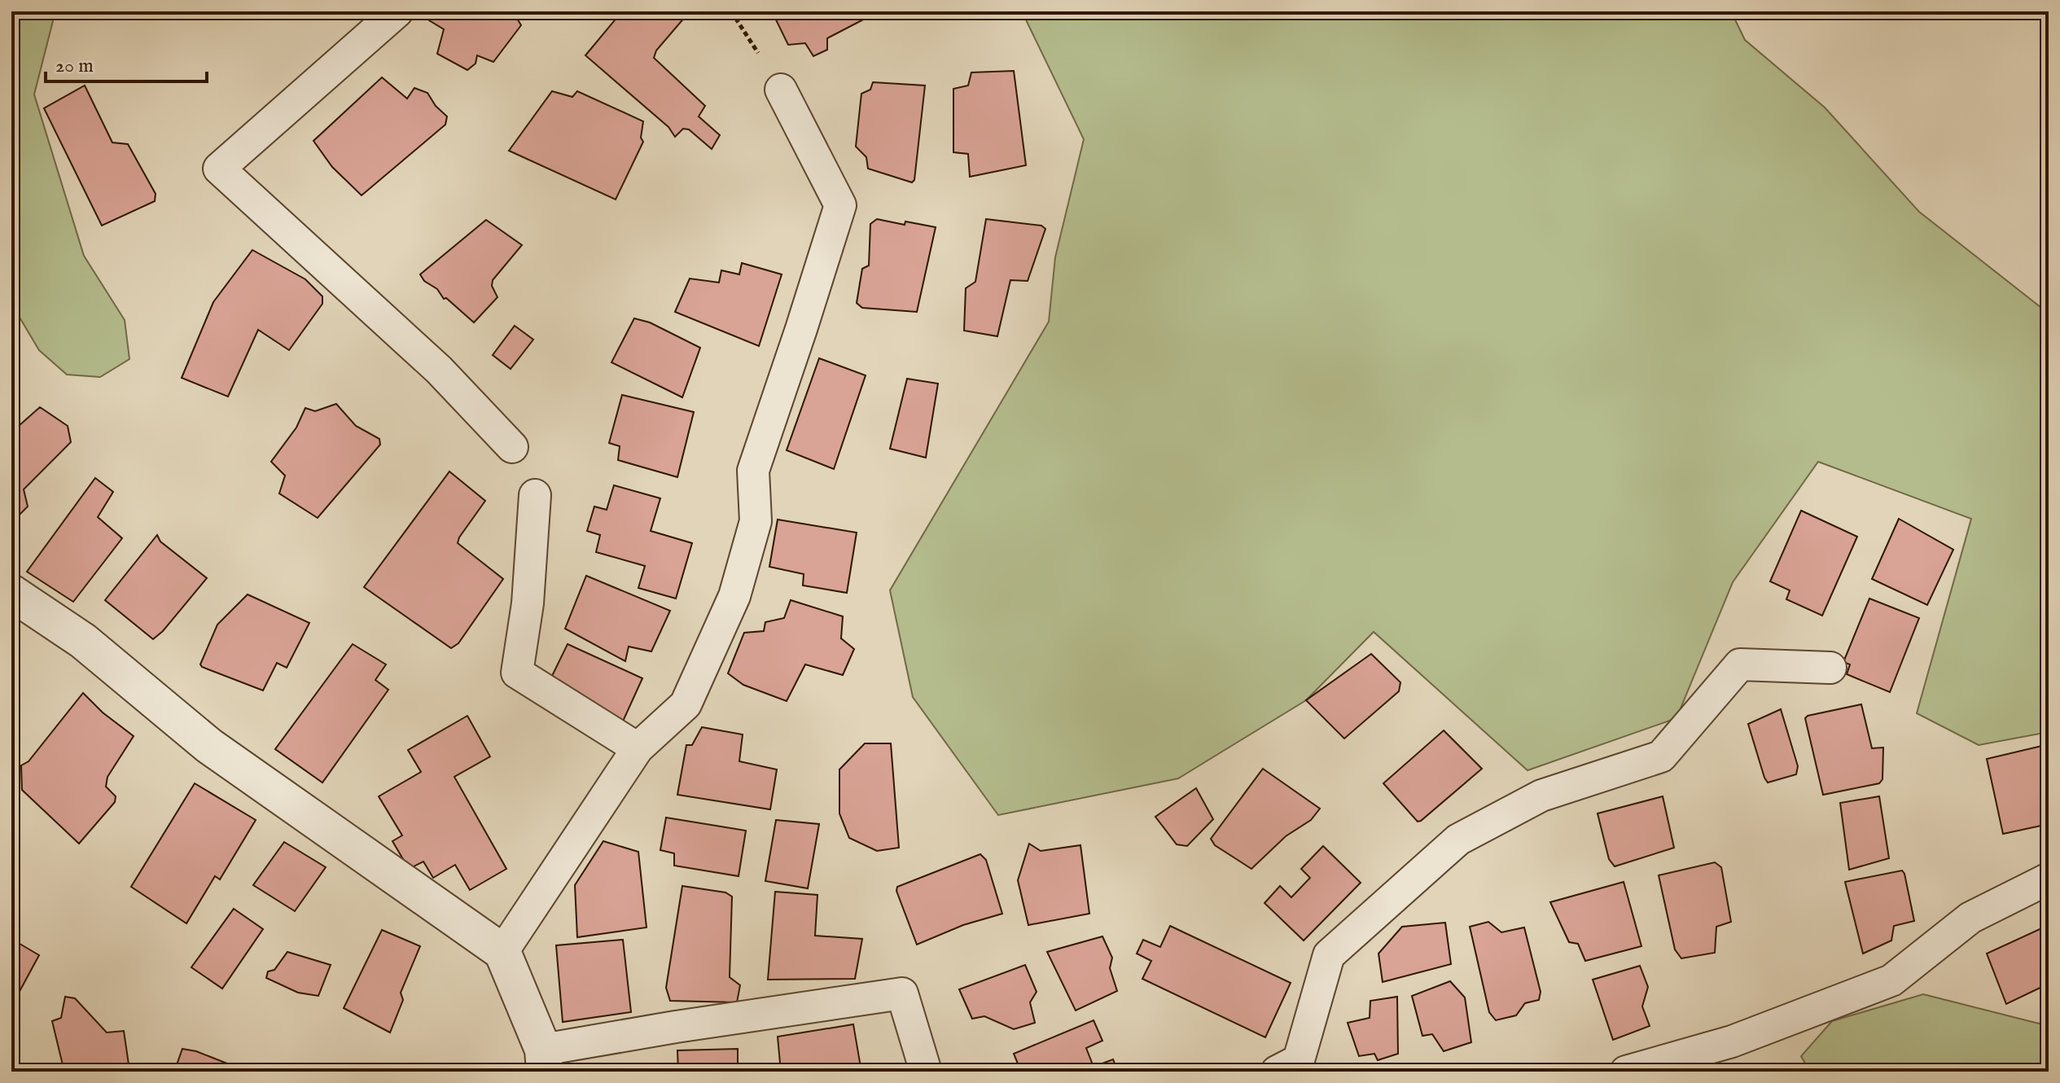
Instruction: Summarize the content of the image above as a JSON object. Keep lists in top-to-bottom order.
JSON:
{
  "scale_bar": "20 m"
}
